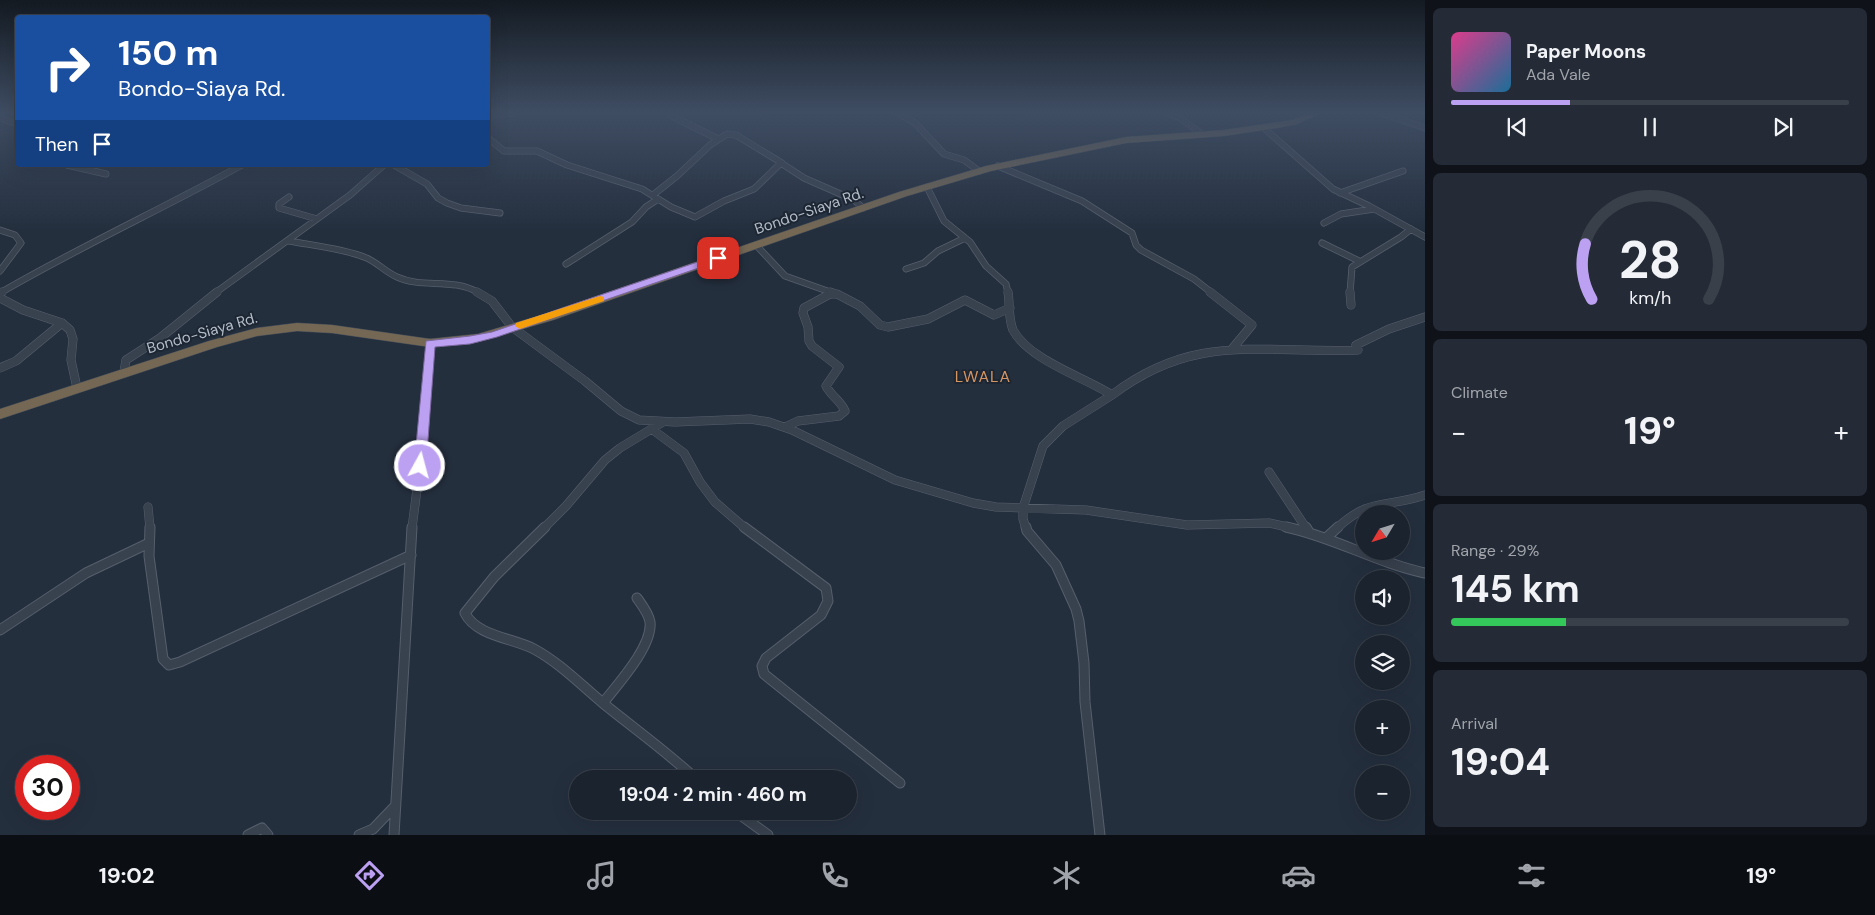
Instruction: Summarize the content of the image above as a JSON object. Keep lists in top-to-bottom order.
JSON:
{
  "streets": {
    "highway": ["Bondo-Siaya Rd."]
  },
  "districts": ["LWALA"],
  "north": "bottom left",
  "page": {
    "turn": ["150 m", "Bondo-Siaya Rd."],
    "song": ["Paper Moons", "Ada Vale"],
    "then": "Then",
    "tile": [
      "Climate",
      ["Range · 29%", "145 km"],
      ["Arrival", "19:04"]
    ],
    "heat": ["−", "19°", "+"],
    "map_buttons": ["+", "−"],
    "limit": "30",
    "trip": "19:04 · 2 min · 460 m",
    "tabs": ["19:02", "19°"],
    "gauge": ["28", "km/h"]
  }
}
